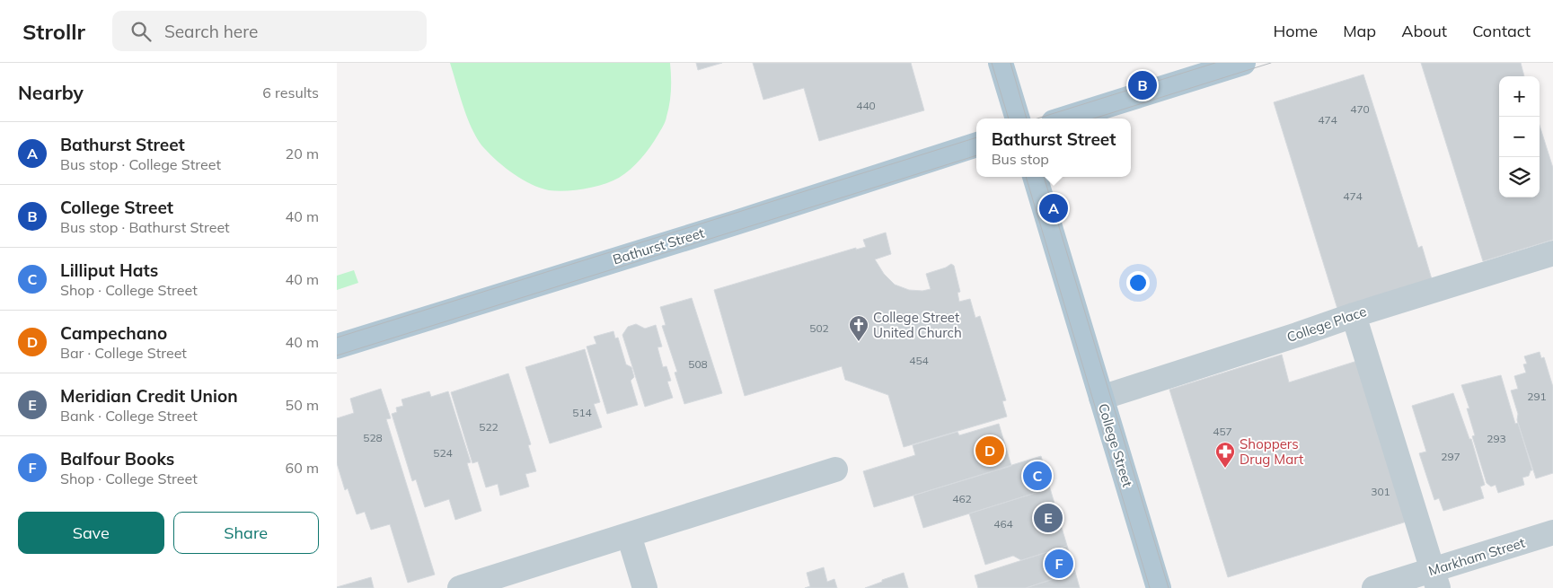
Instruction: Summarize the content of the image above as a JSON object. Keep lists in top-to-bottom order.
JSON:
{
  "streets": {
    "main road": ["Bathurst Street", "College Street"],
    "street": ["College Place", "Markham Street"]
  },
  "crossings": [
    ["College Place", "College Street"]
  ],
  "places": {
    "church": ["College Street United Church"],
    "pharmacy": ["Shoppers Drug Mart"]
  },
  "house_numbers": [
    "440",
    "470",
    "474",
    "474",
    "502",
    "454",
    "508",
    "291",
    "514",
    "522",
    "457",
    "528",
    "293",
    "524",
    "297",
    "301",
    "462",
    "464"
  ],
  "page": {
    "header": "Strollr",
    "search": "Search here",
    "nav": [
      "Home",
      "Map",
      "About",
      "Contact"
    ],
    "heading": ["Nearby", "6 results"],
    "pins": [
      "B",
      "A",
      "D",
      "C",
      "E",
      "F"
    ],
    "map_buttons": ["+", "−"],
    "popup": ["Bathurst Street", "Bus stop"],
    "list": [
      {
        "mark": "A",
        "name": "Bathurst Street",
        "note": "Bus stop · College Street",
        "value": "20 m"
      },
      {
        "mark": "B",
        "name": "College Street",
        "note": "Bus stop · Bathurst Street",
        "value": "40 m"
      },
      {
        "mark": "C",
        "name": "Lilliput Hats",
        "note": "Shop · College Street",
        "value": "40 m"
      },
      {
        "mark": "D",
        "name": "Campechano",
        "note": "Bar · College Street",
        "value": "40 m"
      },
      {
        "mark": "E",
        "name": "Meridian Credit Union",
        "note": "Bank · College Street",
        "value": "50 m"
      },
      {
        "mark": "F",
        "name": "Balfour Books",
        "note": "Shop · College Street",
        "value": "60 m"
      }
    ],
    "buttons": ["Save", "Share"]
  }
}
